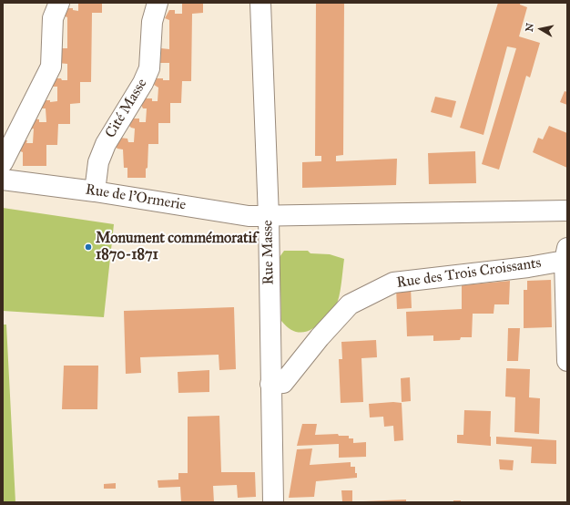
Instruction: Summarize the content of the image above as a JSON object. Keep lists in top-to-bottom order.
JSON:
{
  "streets": {
    "street": [
      "Cité Masse",
      "Rue de l'Ormerie",
      "Rue Masse",
      "Rue des Trois Croissants"
    ]
  },
  "crossings": [
    ["Cité Masse", "Rue de l'Ormerie"],
    ["Rue de l'Ormerie", "Rue Masse"],
    ["Rue Masse", "Rue des Trois Croissants"]
  ],
  "places": ["Monument commémoratif 1870-1871"],
  "north": "left"
}
